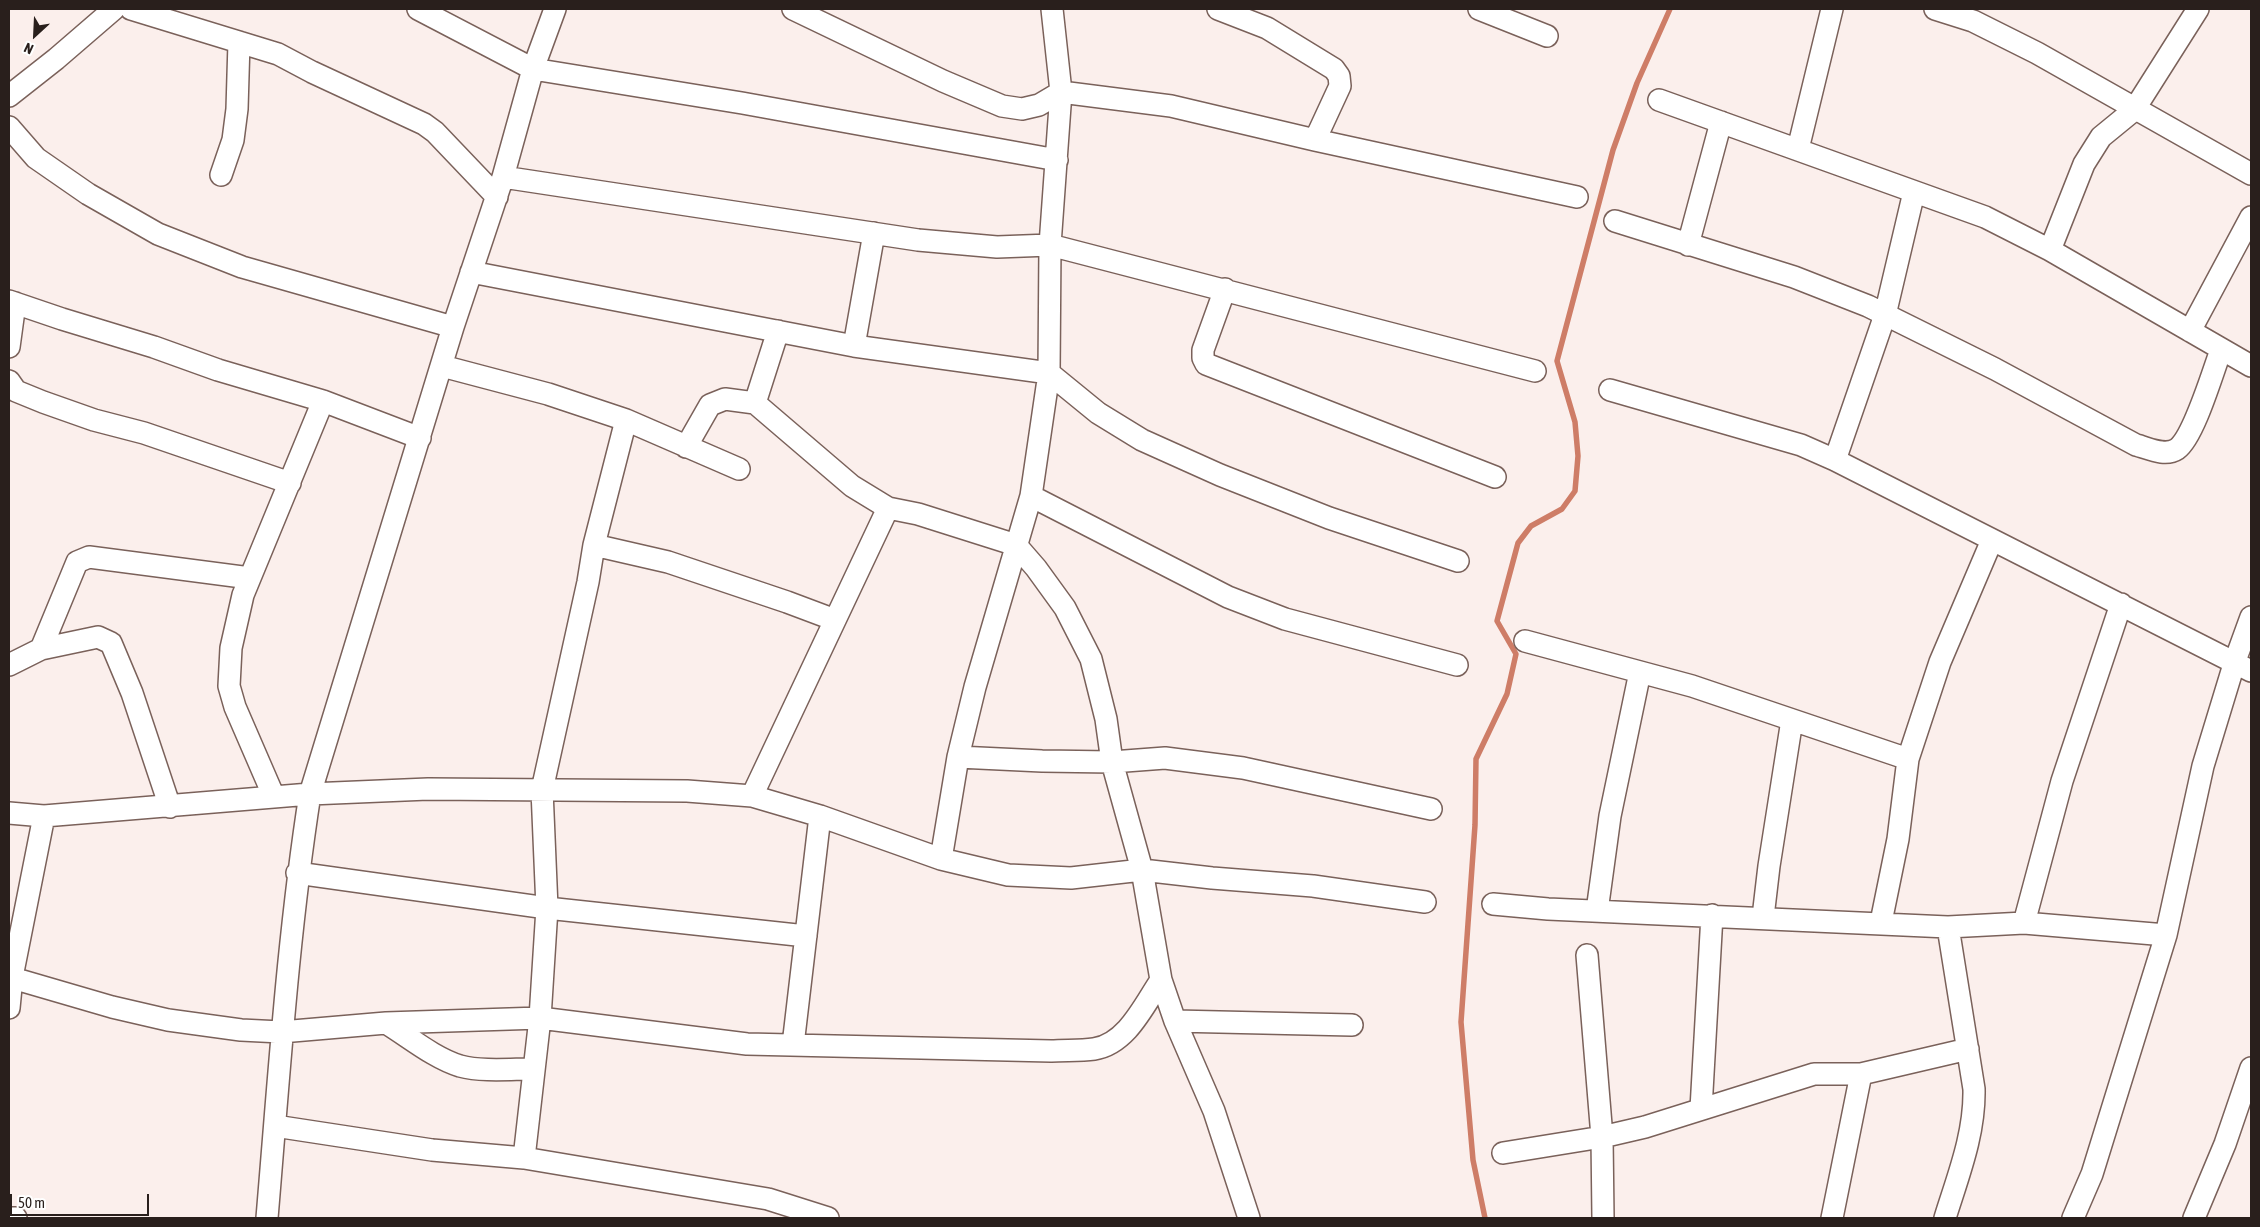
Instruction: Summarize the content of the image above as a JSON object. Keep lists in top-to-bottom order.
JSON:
{
  "scale_bar": "50 m",
  "north": "bottom left"
}
